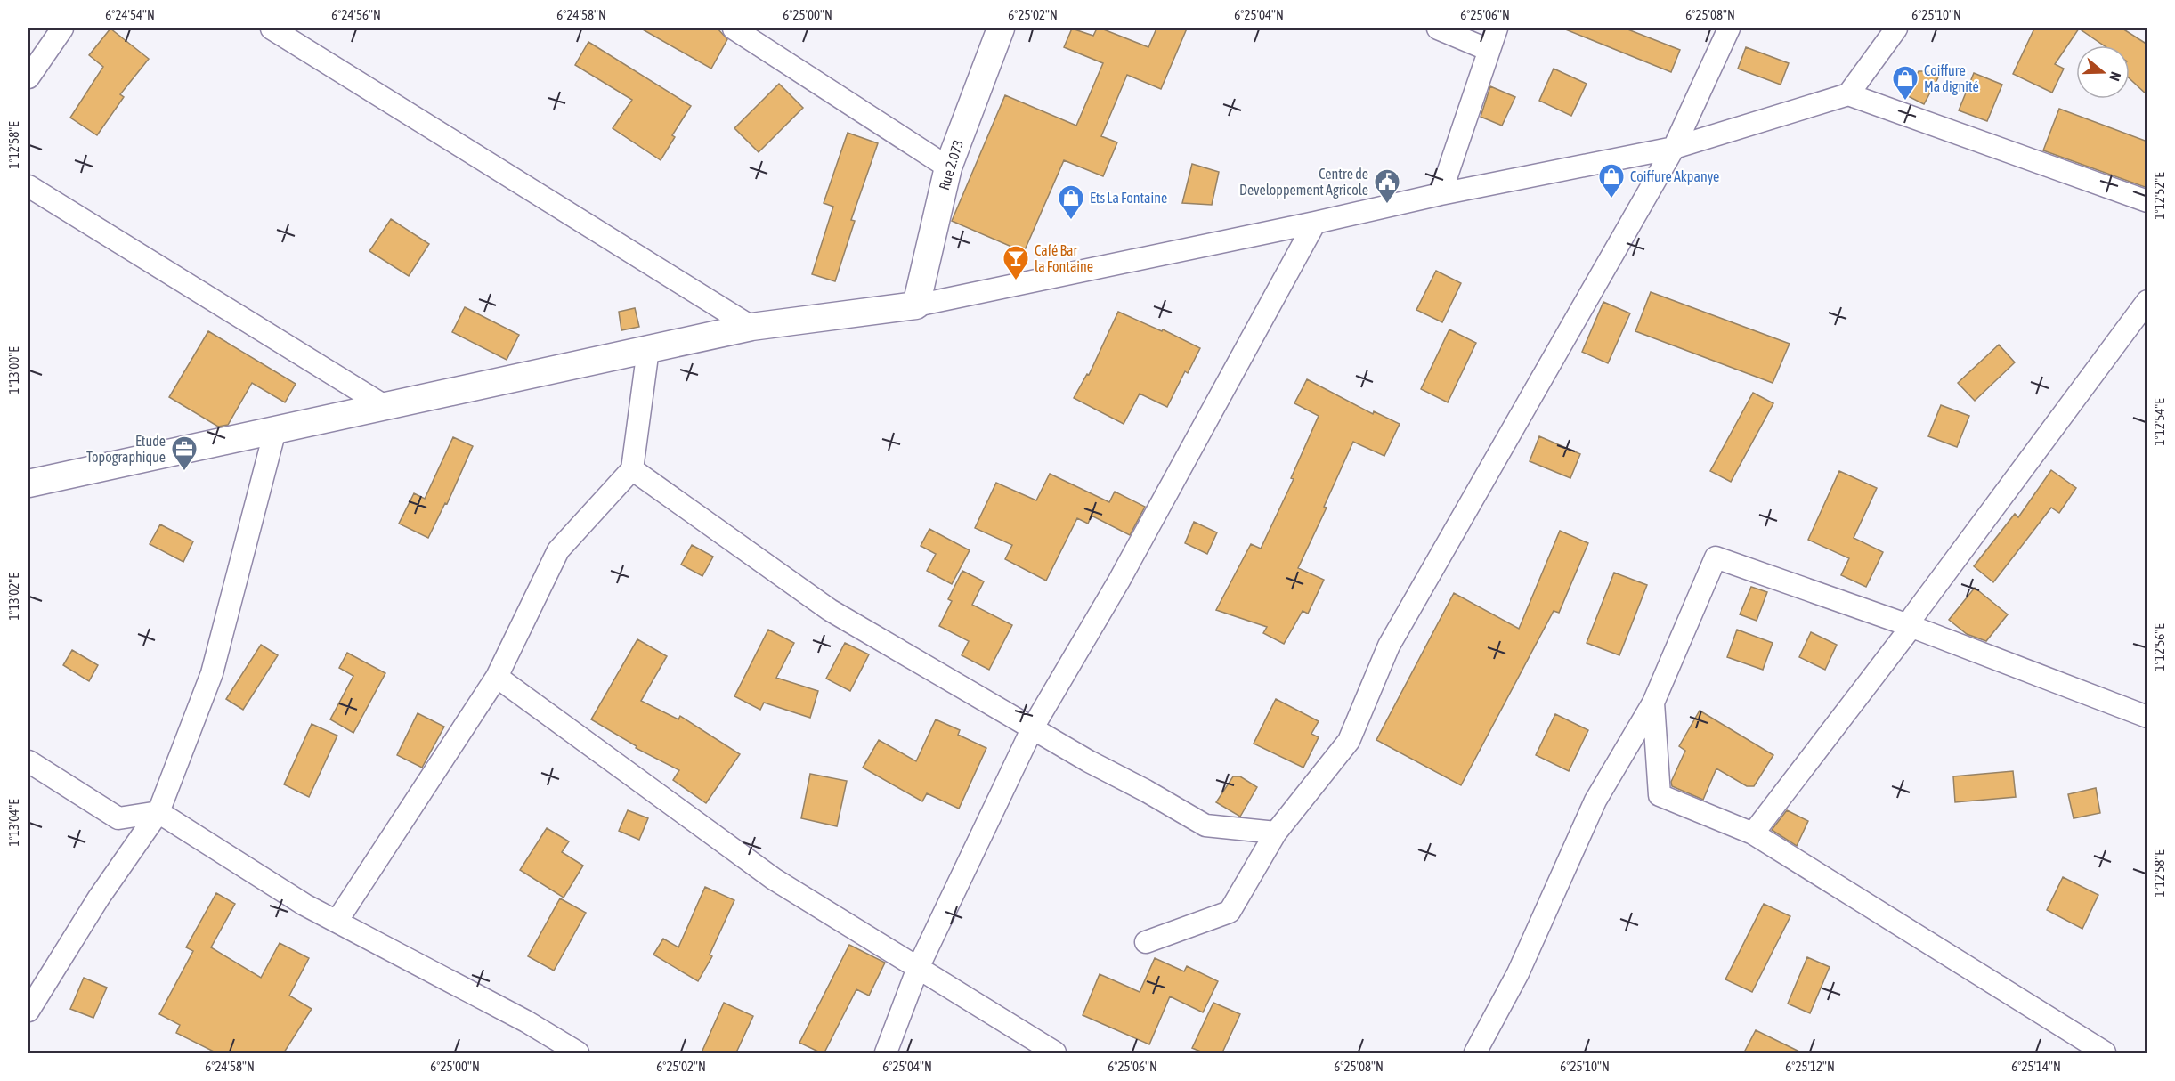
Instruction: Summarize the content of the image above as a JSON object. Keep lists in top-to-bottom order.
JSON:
{
  "streets": {
    "street": ["Rue 2.073"]
  },
  "places": {
    "shop": ["Coiffure Ma dignité", "Coiffure Akpanye", "Ets La Fontaine"],
    "public building": ["Centre de Developpement Agricole"],
    "bar": ["Café Bar la Fontaine"],
    "office": ["Etude Topographique"]
  },
  "north": "right",
  "coordinates": [
    "6°24'54\"N",
    "6°24'56\"N",
    "6°24'58\"N",
    "6°25'00\"N",
    "6°25'02\"N",
    "6°25'04\"N",
    "6°25'06\"N",
    "6°25'08\"N",
    "6°25'10\"N",
    "1°12'58\"E",
    "1°12'52\"E",
    "1°13'00\"E",
    "1°12'54\"E",
    "1°13'02\"E",
    "1°12'56\"E",
    "1°13'04\"E",
    "6°25'12\"N",
    "6°25'14\"N"
  ]
}
